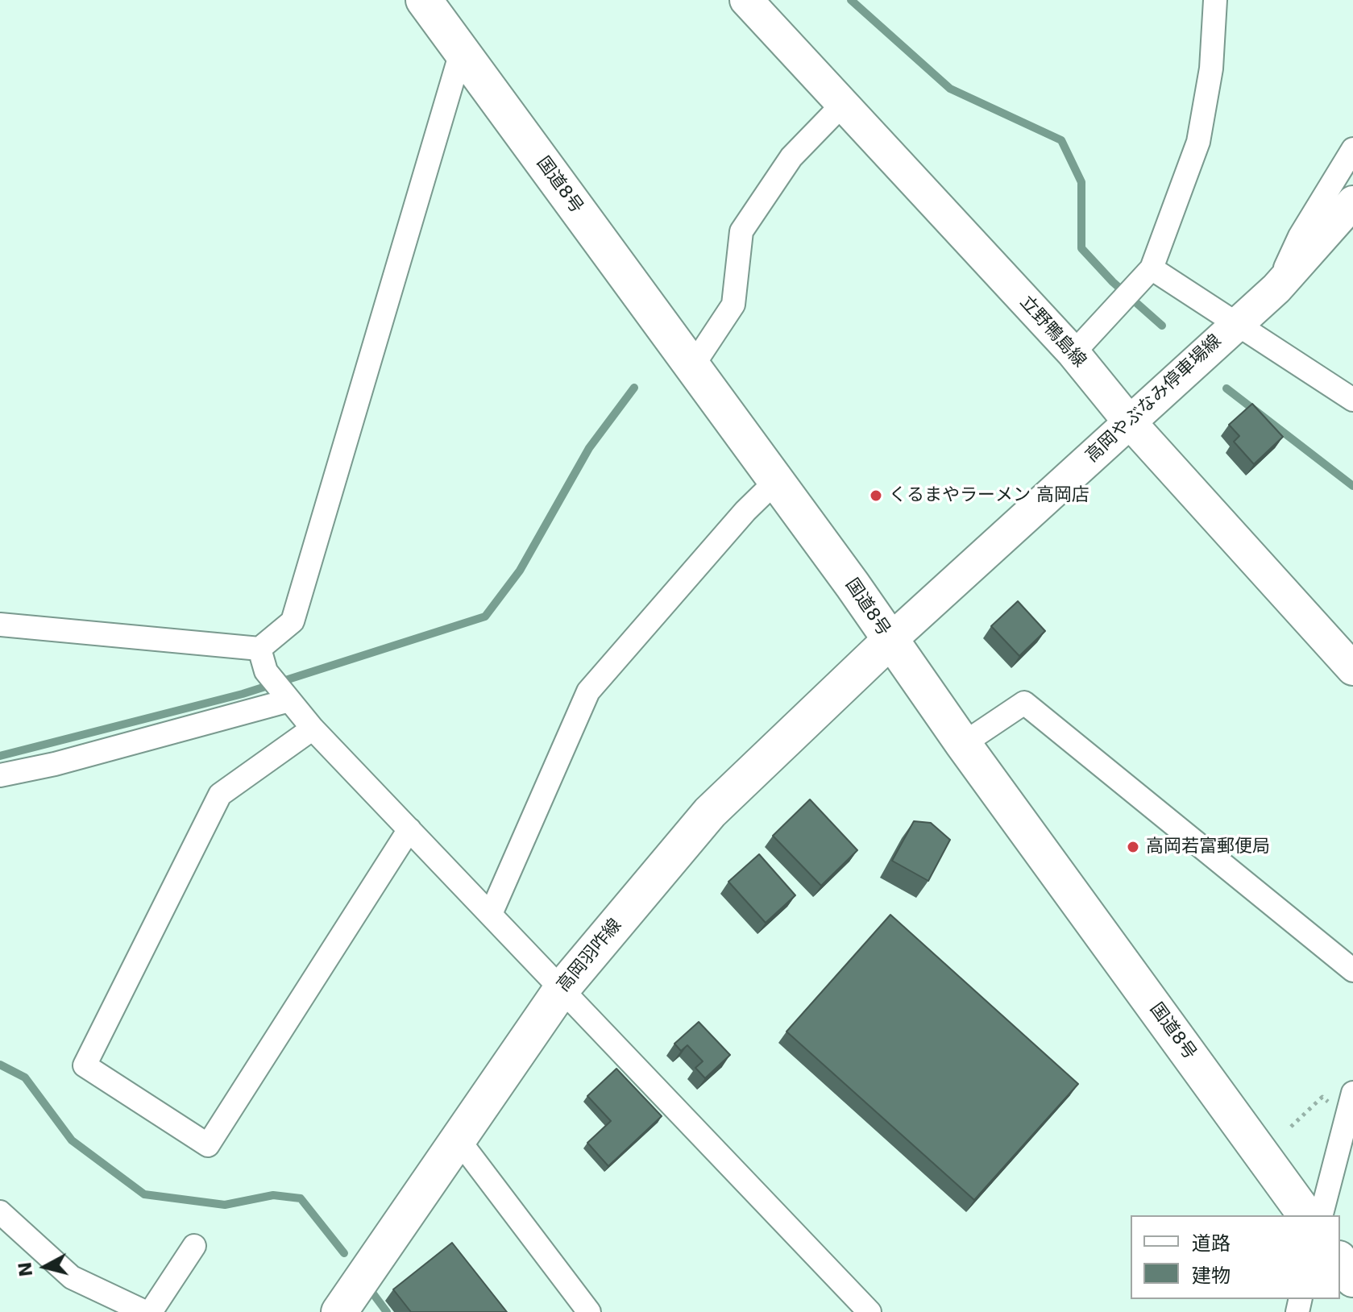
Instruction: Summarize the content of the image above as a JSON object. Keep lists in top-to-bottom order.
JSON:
{
  "streets": {
    "main road": [
      "国道8号",
      "立野鴨島線",
      "高岡やぶなみ停車場線",
      "高岡羽咋線"
    ]
  },
  "crossings": [
    ["国道8号", "高岡やぶなみ停車場線"],
    ["国道8号", "高岡羽咋線"],
    ["立野鴨島線", "高岡やぶなみ停車場線"],
    ["高岡やぶなみ停車場線", "高岡羽咋線"]
  ],
  "places": ["くるまやラーメン 高岡店", "高岡若富郵便局"],
  "legend": ["道路", "建物"],
  "north": "left"
}
